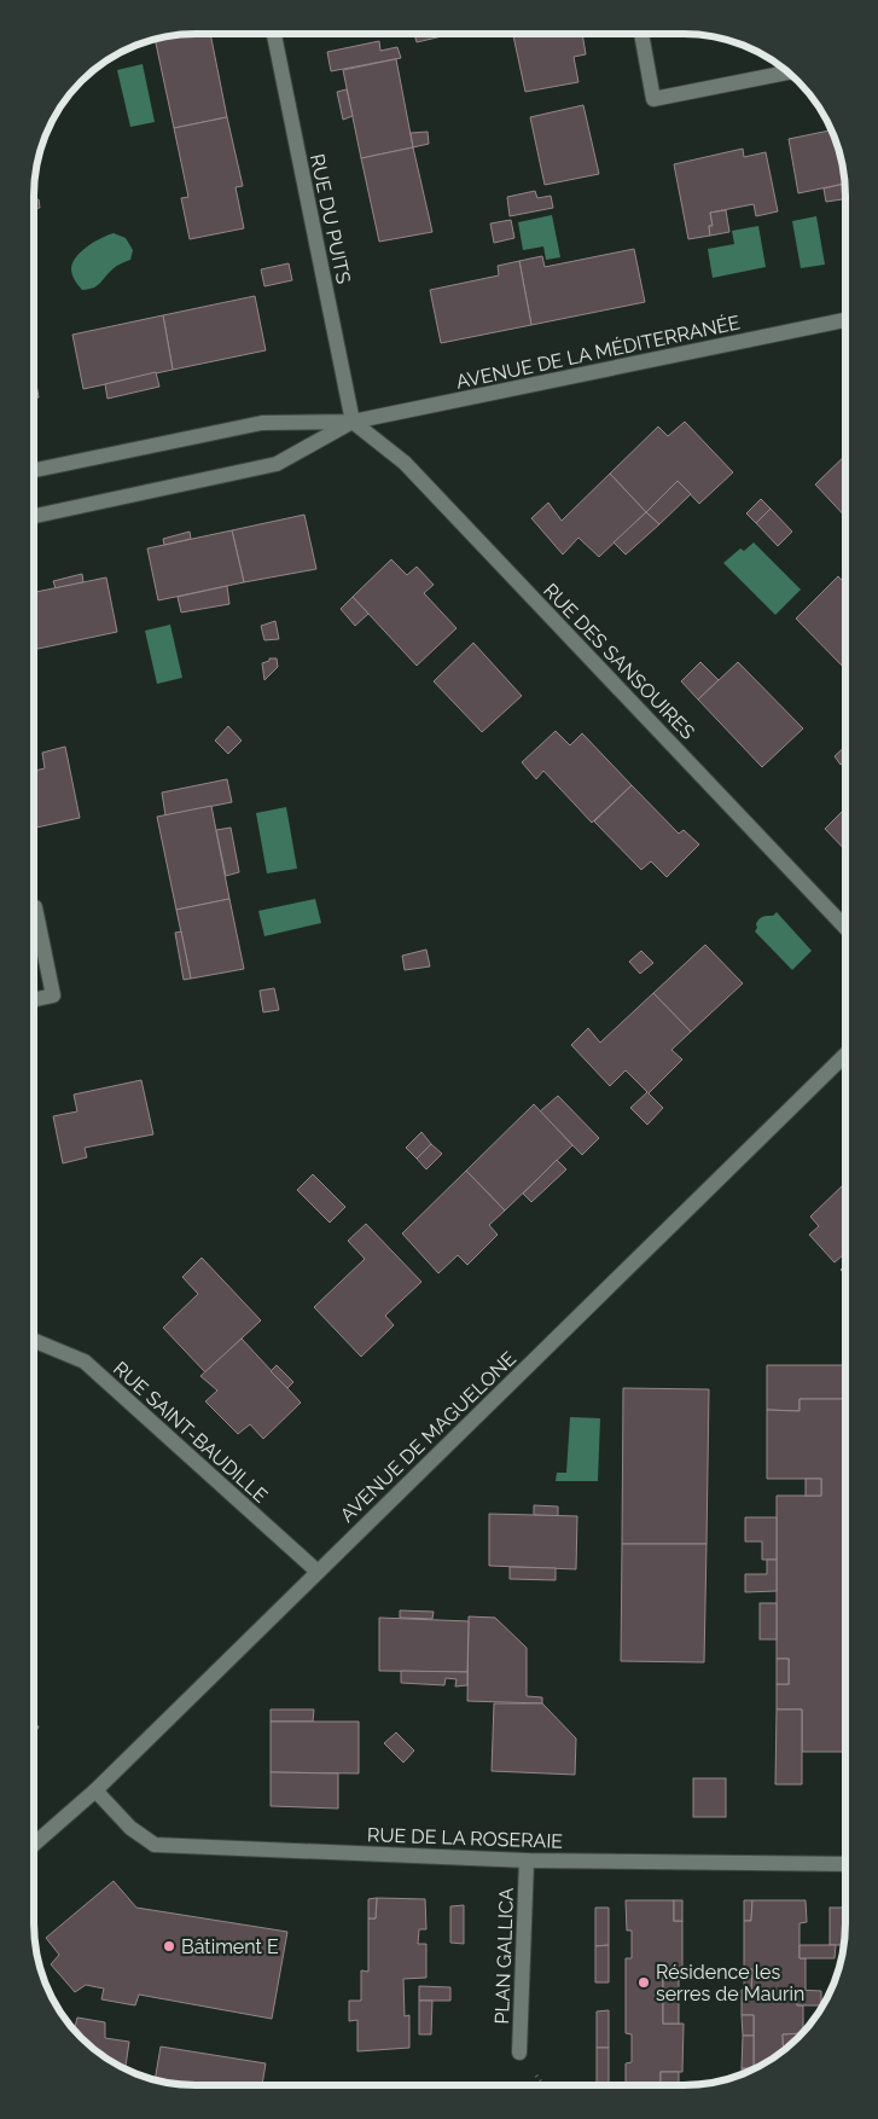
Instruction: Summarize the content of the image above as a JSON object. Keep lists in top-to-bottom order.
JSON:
{
  "streets": {
    "street": [
      "RUE DU PUITS",
      "AVENUE DE LA MÉDITERRANÉE",
      "RUE DES SANSOUIRES",
      "RUE SAINT-BAUDILLE",
      "AVENUE DE MAGUELONE",
      "RUE DE LA ROSERAIE",
      "PLAN GALLICA"
    ]
  },
  "crossings": [
    ["RUE DU PUITS", "AVENUE DE LA MÉDITERRANÉE"],
    ["RUE DU PUITS", "RUE DES SANSOUIRES"],
    ["AVENUE DE LA MÉDITERRANÉE", "RUE DES SANSOUIRES"],
    ["RUE SAINT-BAUDILLE", "AVENUE DE MAGUELONE"],
    ["AVENUE DE MAGUELONE", "RUE DE LA ROSERAIE"],
    ["RUE DE LA ROSERAIE", "PLAN GALLICA"]
  ],
  "places": ["Bâtiment E", "Résidence les serres de Maurin"]
}
